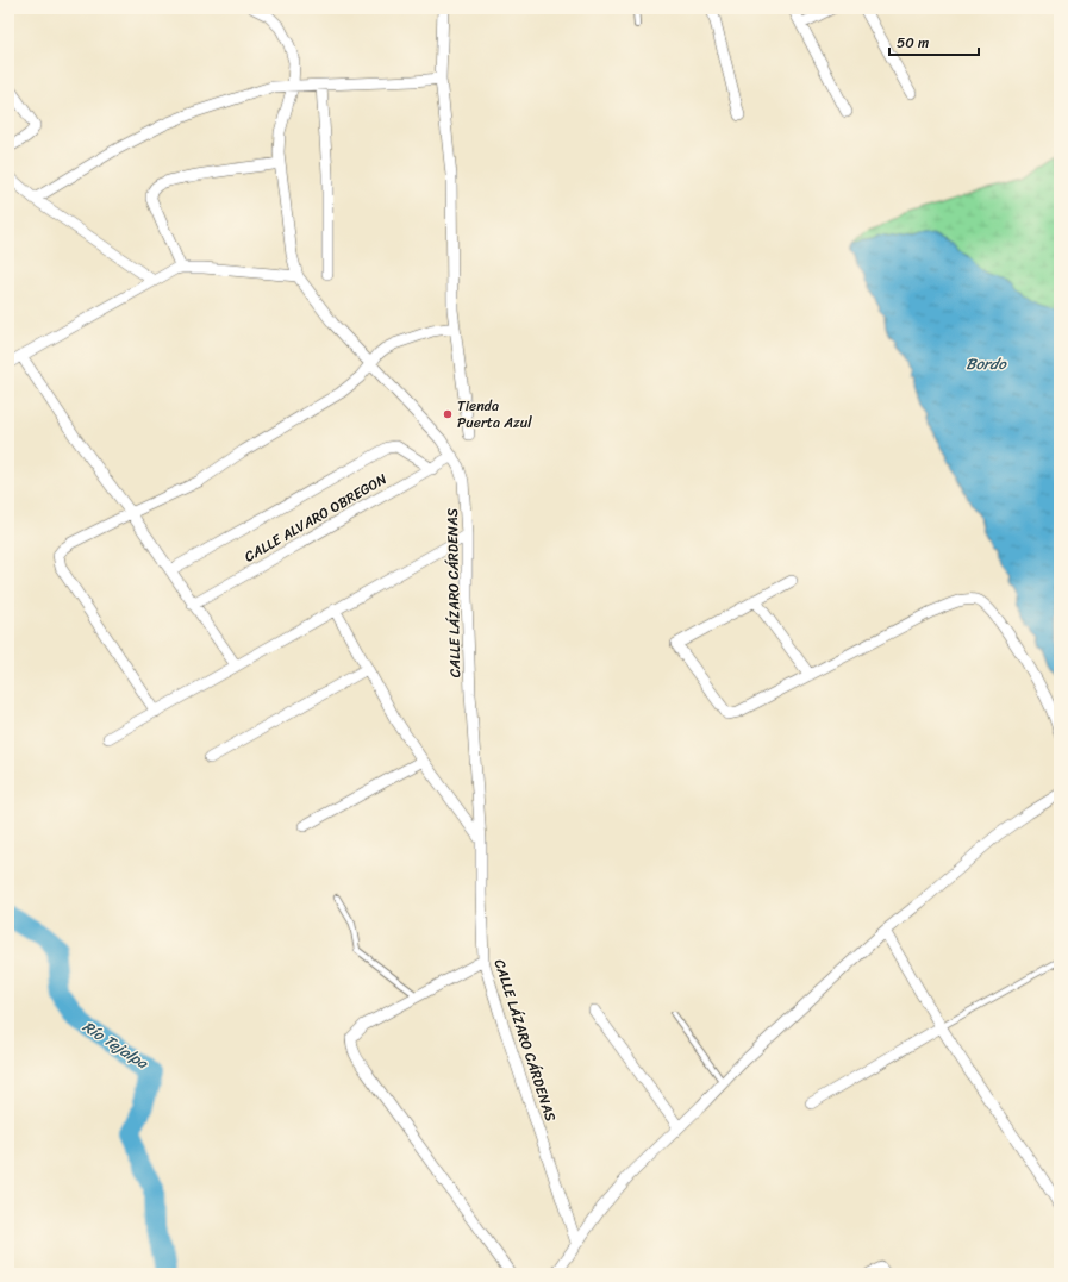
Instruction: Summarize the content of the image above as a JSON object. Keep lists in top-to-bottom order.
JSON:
{
  "streets": {
    "street": ["CALLE ALVARO OBREGON", "CALLE LÁZARO CÁRDENAS"]
  },
  "crossings": [
    ["CALLE ALVARO OBREGON", "CALLE LÁZARO CÁRDENAS"]
  ],
  "water": ["Bordo", "Río Tejalpa"],
  "places": ["Tienda Puerta Azul"],
  "scale_bar": "50 m"
}
